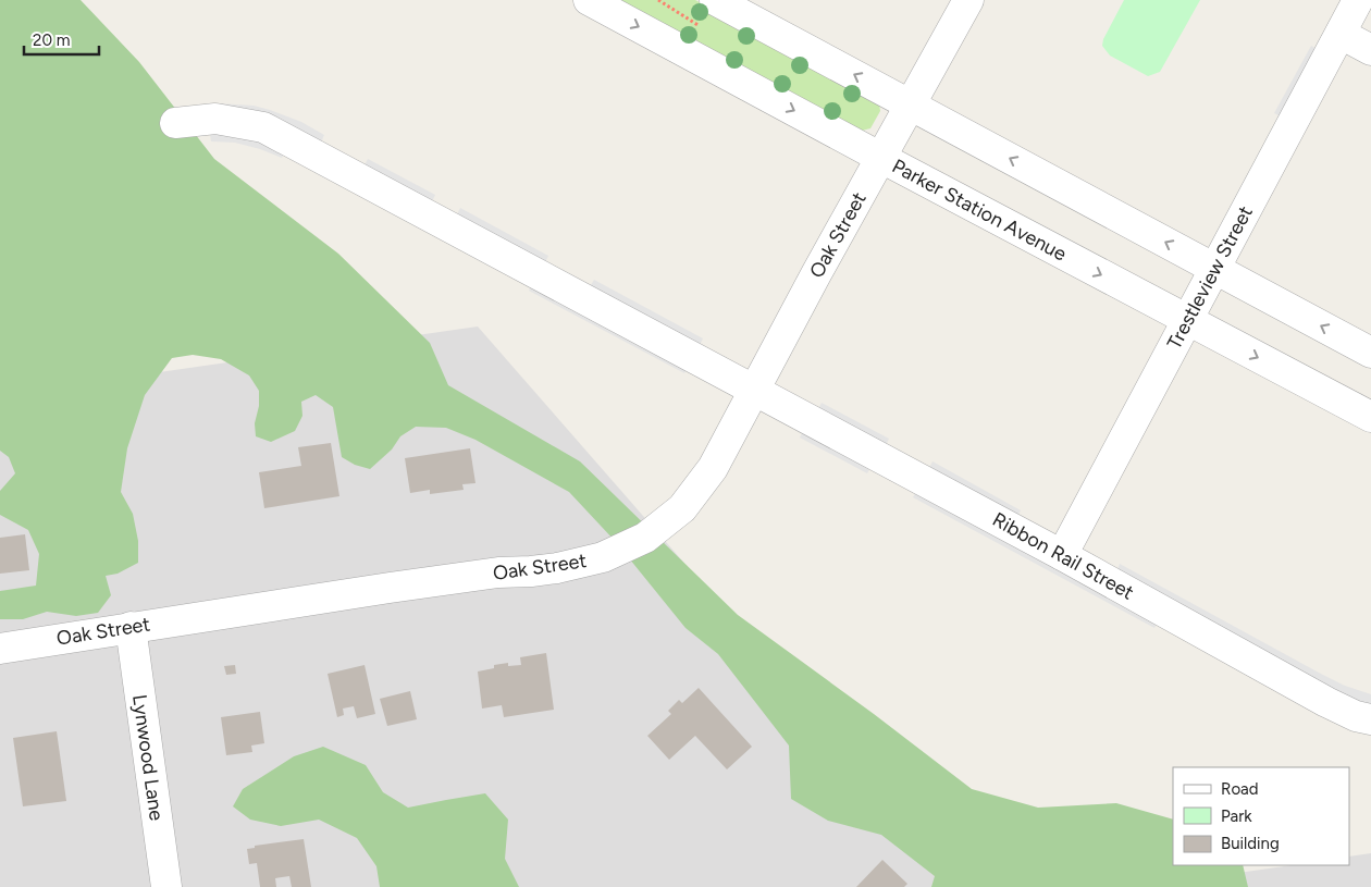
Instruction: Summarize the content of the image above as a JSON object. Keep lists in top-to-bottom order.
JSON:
{
  "streets": {
    "street": [
      "Parker Station Avenue",
      "Oak Street",
      "Trestleview Street",
      "Ribbon Rail Street",
      "Lynwood Lane"
    ]
  },
  "crossings": [
    ["Parker Station Avenue", "Oak Street"],
    ["Parker Station Avenue", "Trestleview Street"],
    ["Oak Street", "Ribbon Rail Street"],
    ["Oak Street", "Lynwood Lane"],
    ["Trestleview Street", "Ribbon Rail Street"]
  ],
  "legend": ["Road", "Park", "Building"],
  "scale_bar": "20 m"
}
